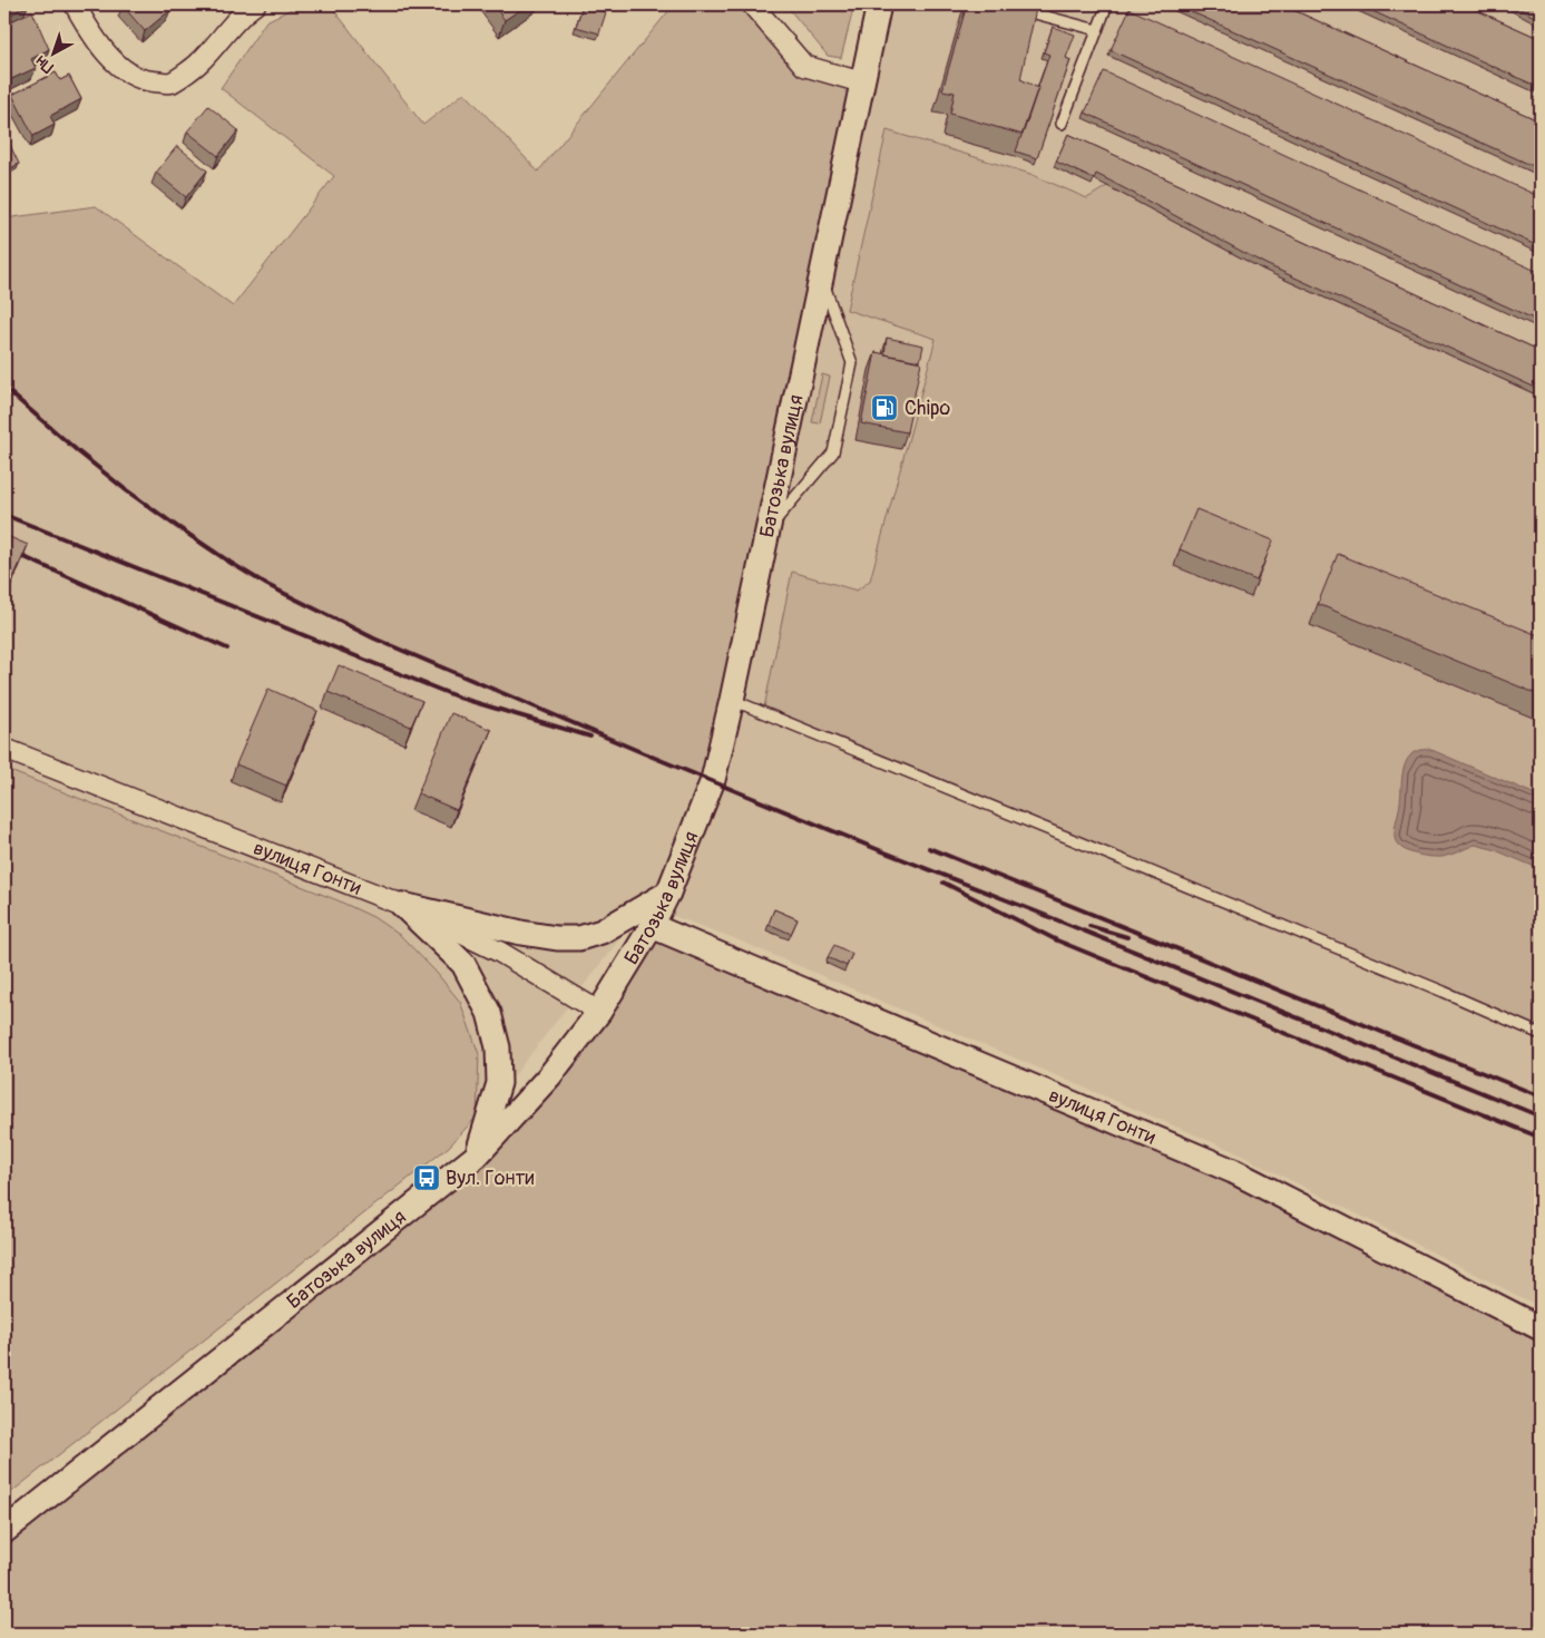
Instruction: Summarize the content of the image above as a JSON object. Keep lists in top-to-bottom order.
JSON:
{
  "streets": {
    "street": ["Батозька вулиця", "вулиця Гонти"]
  },
  "crossings": [
    ["Батозька вулиця", "вулиця Гонти"]
  ],
  "places": {
    "fuel station": ["Chipo"],
    "bus stop": ["Вул. Гонти"]
  },
  "north": "bottom left"
}
